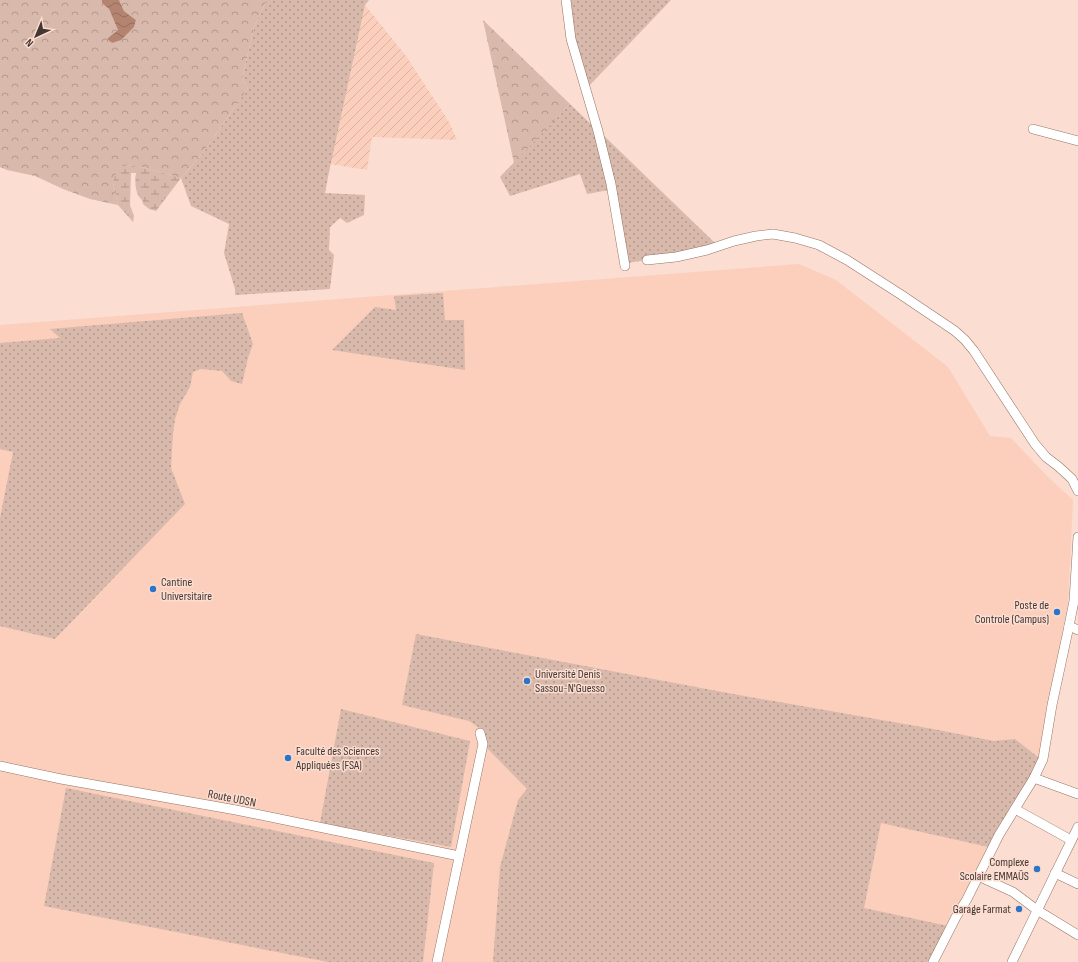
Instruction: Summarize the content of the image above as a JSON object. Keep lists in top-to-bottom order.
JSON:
{
  "streets": {
    "street": ["Route UDSN"]
  },
  "places": [
    "Cantine Universitaire",
    "Poste de Controle (Campus)",
    "Université Denis Sassou-N'Guesso",
    "Faculté des Sciences Appliquées (FSA)",
    "Complexe Scolaire EMMAÜS",
    "Garage Farmat"
  ],
  "north": "bottom left"
}
